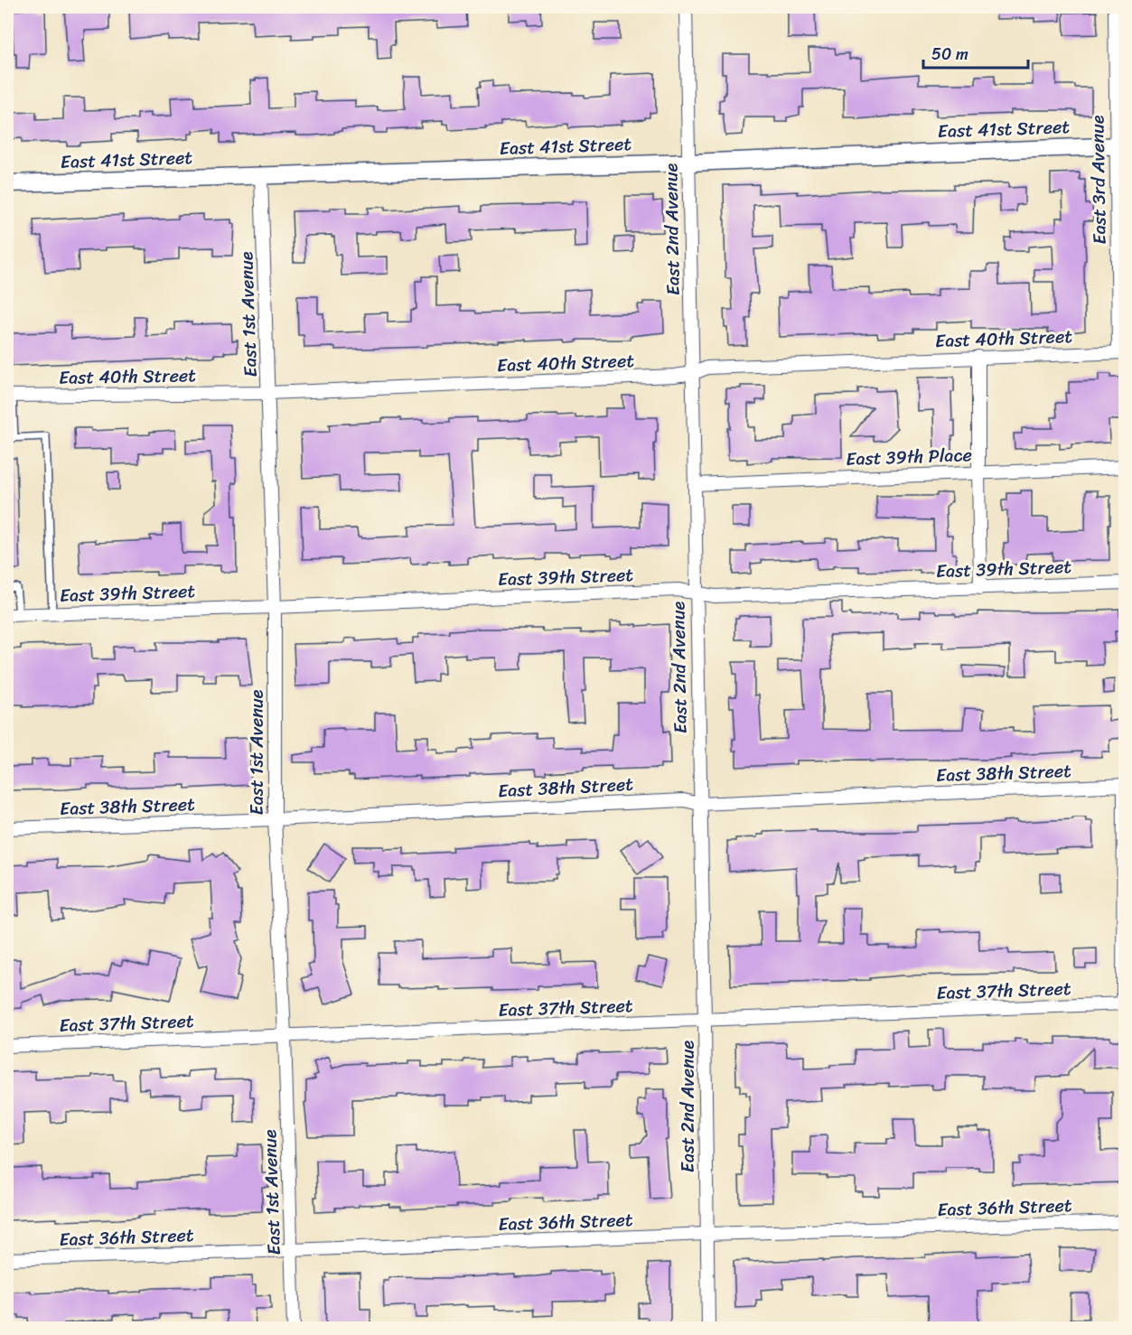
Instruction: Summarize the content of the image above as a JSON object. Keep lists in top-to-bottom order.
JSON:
{
  "streets": {
    "street": [
      "East 41st Street",
      "East 3rd Avenue",
      "East 2nd Avenue",
      "East 1st Avenue",
      "East 40th Street",
      "East 39th Place",
      "East 39th Street",
      "East 38th Street",
      "East 37th Street",
      "East 36th Street"
    ]
  },
  "crossings": [
    ["East 41st Street", "East 3rd Avenue"],
    ["East 41st Street", "East 2nd Avenue"],
    ["East 41st Street", "East 1st Avenue"],
    ["East 3rd Avenue", "East 40th Street"],
    ["East 2nd Avenue", "East 40th Street"],
    ["East 2nd Avenue", "East 39th Place"],
    ["East 2nd Avenue", "East 39th Street"],
    ["East 2nd Avenue", "East 38th Street"],
    ["East 2nd Avenue", "East 37th Street"],
    ["East 2nd Avenue", "East 36th Street"],
    ["East 1st Avenue", "East 40th Street"],
    ["East 1st Avenue", "East 39th Street"],
    ["East 1st Avenue", "East 38th Street"],
    ["East 1st Avenue", "East 37th Street"],
    ["East 1st Avenue", "East 36th Street"]
  ],
  "scale_bar": "50 m"
}
